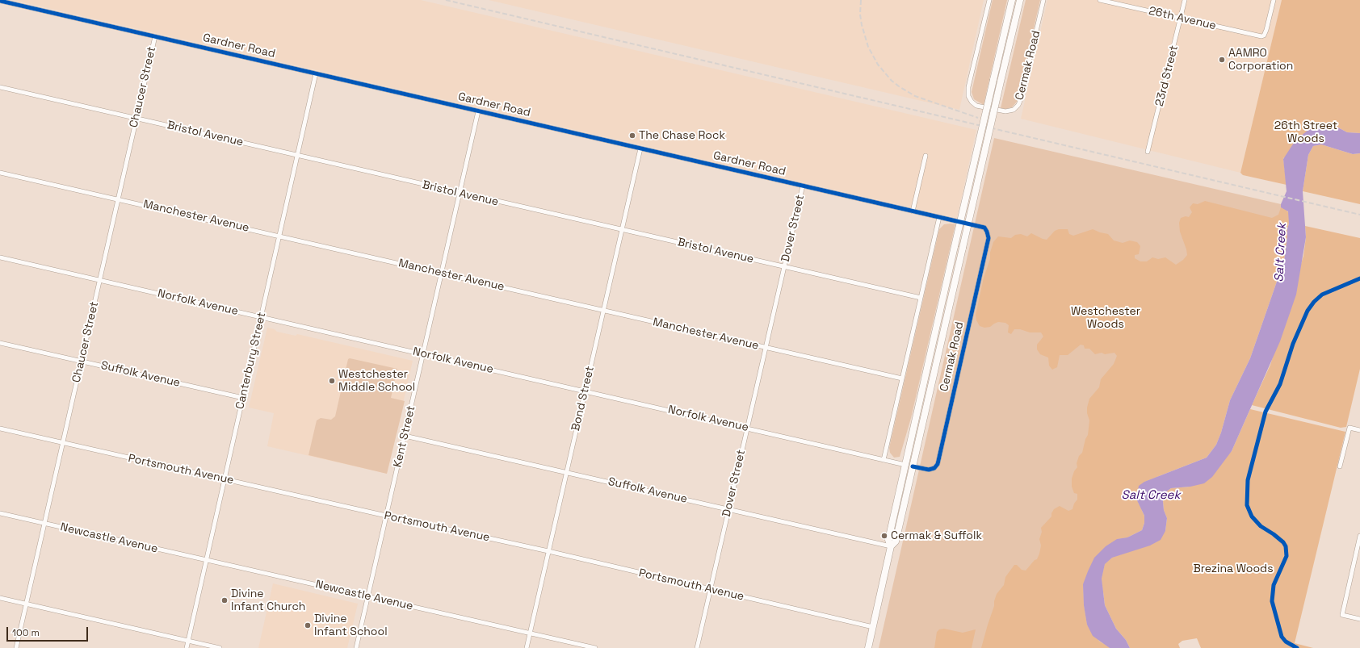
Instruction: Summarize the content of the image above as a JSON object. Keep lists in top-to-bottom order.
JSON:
{
  "streets": {
    "main road": ["Cermak Road"],
    "street": [
      "26th Avenue",
      "Gardner Road",
      "23rd Street",
      "Chaucer Street",
      "Bristol Avenue",
      "Manchester Avenue",
      "Dover Street",
      "Norfolk Avenue",
      "Canterbury Street",
      "Suffolk Avenue",
      "Bond Street",
      "Kent Street",
      "Portsmouth Avenue",
      "Newcastle Avenue"
    ]
  },
  "crossings": [
    ["26th Avenue", "23rd Street"],
    ["Gardner Road", "Cermak Road"],
    ["Gardner Road", "Chaucer Street"],
    ["Gardner Road", "Dover Street"],
    ["Gardner Road", "Canterbury Street"],
    ["Gardner Road", "Bond Street"],
    ["Gardner Road", "Kent Street"],
    ["Cermak Road", "Norfolk Avenue"],
    ["Cermak Road", "Suffolk Avenue"],
    ["Cermak Road", "Portsmouth Avenue"],
    ["Chaucer Street", "Bristol Avenue"],
    ["Chaucer Street", "Manchester Avenue"],
    ["Chaucer Street", "Norfolk Avenue"],
    ["Chaucer Street", "Suffolk Avenue"],
    ["Chaucer Street", "Portsmouth Avenue"],
    ["Chaucer Street", "Newcastle Avenue"],
    ["Bristol Avenue", "Dover Street"],
    ["Bristol Avenue", "Canterbury Street"],
    ["Bristol Avenue", "Bond Street"],
    ["Bristol Avenue", "Kent Street"],
    ["Manchester Avenue", "Dover Street"],
    ["Manchester Avenue", "Canterbury Street"],
    ["Manchester Avenue", "Bond Street"],
    ["Manchester Avenue", "Kent Street"],
    ["Dover Street", "Norfolk Avenue"],
    ["Dover Street", "Suffolk Avenue"],
    ["Dover Street", "Portsmouth Avenue"],
    ["Norfolk Avenue", "Canterbury Street"],
    ["Norfolk Avenue", "Bond Street"],
    ["Norfolk Avenue", "Kent Street"],
    ["Canterbury Street", "Suffolk Avenue"],
    ["Canterbury Street", "Portsmouth Avenue"],
    ["Canterbury Street", "Newcastle Avenue"],
    ["Suffolk Avenue", "Bond Street"],
    ["Suffolk Avenue", "Kent Street"],
    ["Bond Street", "Portsmouth Avenue"],
    ["Bond Street", "Newcastle Avenue"],
    ["Kent Street", "Portsmouth Avenue"],
    ["Kent Street", "Newcastle Avenue"]
  ],
  "water": ["Salt Creek"],
  "parks": ["26th Street Woods", "Westchester Woods", "Brezina Woods"],
  "places": [
    "AAMRO Corporation",
    "The Chase Rock",
    "Westchester Middle School",
    "Cermak & Suffolk",
    "Divine Infant Church",
    "Divine Infant School"
  ],
  "scale_bar": "100 m"
}
